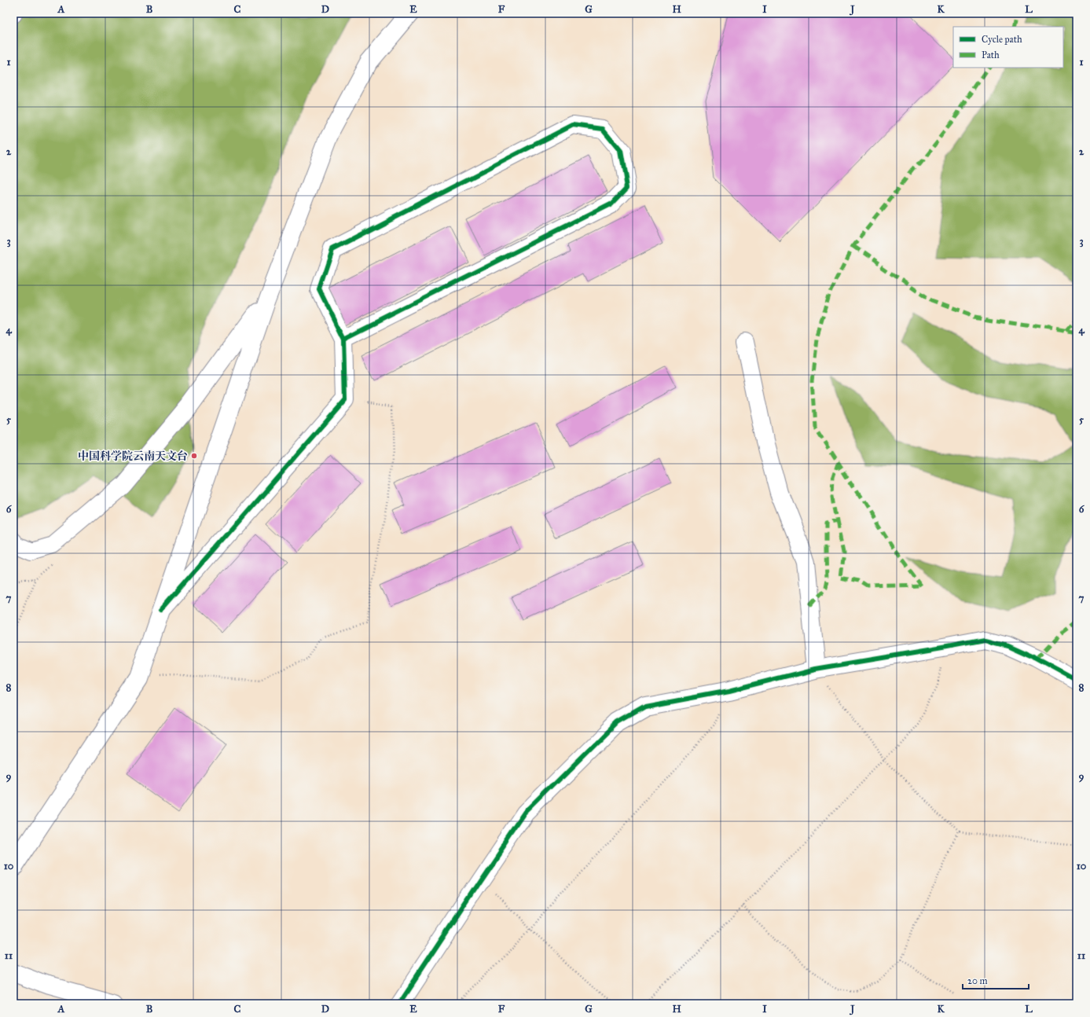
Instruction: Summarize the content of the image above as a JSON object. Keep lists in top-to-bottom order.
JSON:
{
  "places": ["中国科学院云南天文台"],
  "legend": ["Cycle path", "Path"],
  "scale_bar": "20 m",
  "grid": {
    "columns": [
      "A",
      "B",
      "C",
      "D",
      "E",
      "F",
      "G",
      "H",
      "I",
      "J",
      "K",
      "L"
    ],
    "rows": [
      "1",
      "2",
      "3",
      "4",
      "5",
      "6",
      "7",
      "8",
      "9",
      "10",
      "11"
    ]
  }
}
